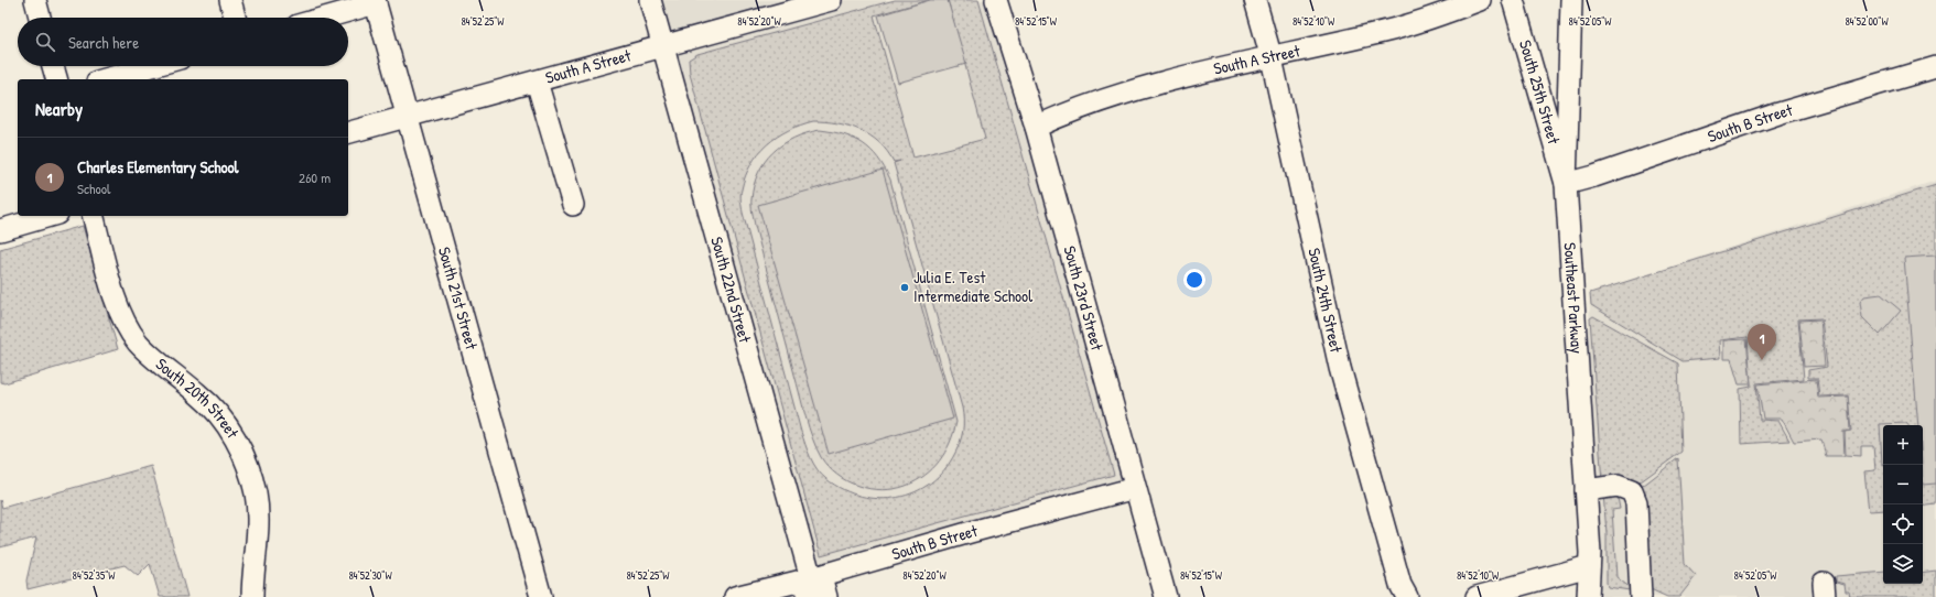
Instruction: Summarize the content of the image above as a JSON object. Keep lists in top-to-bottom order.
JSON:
{
  "streets": {
    "street": [
      "South A Street",
      "South 25th Street",
      "South B Street",
      "South 22nd Street",
      "South 21st Street",
      "South 23rd Street",
      "Southeast Parkway",
      "South 24th Street",
      "South 20th Street"
    ]
  },
  "crossings": [
    ["South A Street", "South 22nd Street"],
    ["South A Street", "South 21st Street"],
    ["South A Street", "South 23rd Street"],
    ["South A Street", "South 24th Street"],
    ["South 25th Street", "South B Street"],
    ["South 25th Street", "Southeast Parkway"],
    ["South B Street", "South 22nd Street"],
    ["South B Street", "South 23rd Street"],
    ["South B Street", "Southeast Parkway"]
  ],
  "places": ["Julia E. Test Intermediate School"],
  "page": {
    "search": "Search here",
    "heading": "Nearby",
    "list": [
      {
        "mark": "1",
        "name": "Charles Elementary School",
        "note": "School",
        "value": "260 m"
      }
    ],
    "pins": "1",
    "map_buttons": ["+", "−"]
  },
  "coordinates": [
    "84°52'25\"W",
    "84°52'20\"W",
    "84°52'15\"W",
    "84°52'10\"W",
    "84°52'05\"W",
    "84°52'00\"W",
    "84°52'35\"W",
    "84°52'30\"W"
  ]
}
